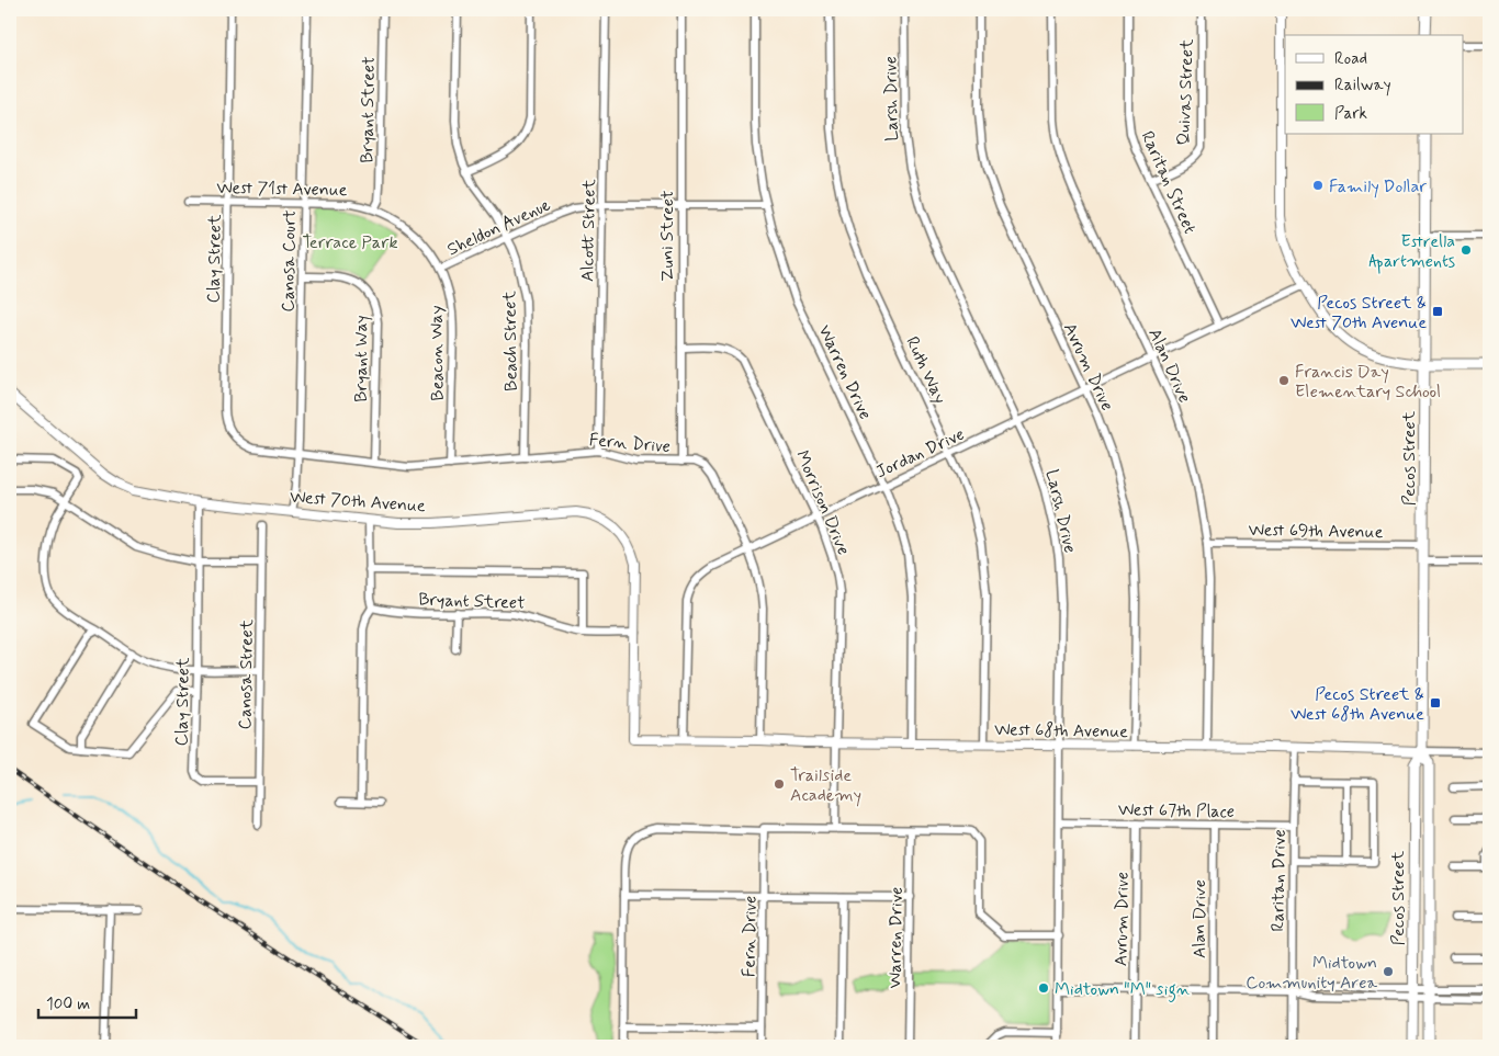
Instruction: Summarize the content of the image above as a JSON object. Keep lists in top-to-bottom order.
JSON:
{
  "streets": {
    "main road": ["Pecos Street"],
    "street": [
      "Quivas Street",
      "Larsh Drive",
      "Bryant Street",
      "Raritan Street",
      "West 71st Avenue",
      "Sheldon Avenue",
      "Alcott Street",
      "Zuni Street",
      "Clay Street",
      "Canosa Court",
      "Beach Street",
      "Beacon Way",
      "Bryant Way",
      "Alan Drive",
      "Avrum Drive",
      "Ruth Way",
      "Warren Drive",
      "Fern Drive",
      "Jordan Drive",
      "West 70th Avenue",
      "Morrison Drive",
      "West 69th Avenue",
      "Canosa Street",
      "West 68th Avenue",
      "West 67th Place",
      "Raritan Drive"
    ]
  },
  "crossings": [
    ["Quivas Street", "Raritan Street"],
    ["Larsh Drive", "Jordan Drive"],
    ["Larsh Drive", "West 68th Avenue"],
    ["Larsh Drive", "West 67th Place"],
    ["Bryant Street", "West 71st Avenue"],
    ["Bryant Street", "Beacon Way"],
    ["Bryant Street", "West 70th Avenue"],
    ["Raritan Street", "Jordan Drive"],
    ["West 71st Avenue", "Clay Street"],
    ["West 71st Avenue", "Canosa Court"],
    ["West 71st Avenue", "Beacon Way"],
    ["Sheldon Avenue", "Alcott Street"],
    ["Sheldon Avenue", "Zuni Street"],
    ["Sheldon Avenue", "Beach Street"],
    ["Sheldon Avenue", "Beacon Way"],
    ["Sheldon Avenue", "Warren Drive"],
    ["Alcott Street", "Fern Drive"],
    ["Zuni Street", "Fern Drive"],
    ["Zuni Street", "Morrison Drive"],
    ["Clay Street", "Canosa Court"],
    ["Clay Street", "Fern Drive"],
    ["Clay Street", "West 70th Avenue"],
    ["Clay Street", "Canosa Street"],
    ["Canosa Court", "Bryant Way"],
    ["Canosa Court", "Fern Drive"],
    ["Canosa Court", "West 70th Avenue"],
    ["Beach Street", "Fern Drive"],
    ["Beacon Way", "Fern Drive"],
    ["Bryant Way", "Fern Drive"],
    ["Alan Drive", "Jordan Drive"],
    ["Alan Drive", "West 69th Avenue"],
    ["Alan Drive", "West 68th Avenue"],
    ["Alan Drive", "West 67th Place"],
    ["Avrum Drive", "Jordan Drive"],
    ["Avrum Drive", "West 68th Avenue"],
    ["Avrum Drive", "West 67th Place"],
    ["Ruth Way", "Jordan Drive"],
    ["Ruth Way", "West 68th Avenue"],
    ["Warren Drive", "Jordan Drive"],
    ["Warren Drive", "West 68th Avenue"],
    ["Fern Drive", "Jordan Drive"],
    ["Fern Drive", "West 68th Avenue"],
    ["Jordan Drive", "Morrison Drive"],
    ["Jordan Drive", "West 68th Avenue"],
    ["Pecos Street", "West 69th Avenue"],
    ["Pecos Street", "West 68th Avenue"],
    ["West 70th Avenue", "West 68th Avenue"],
    ["Morrison Drive", "West 68th Avenue"],
    ["West 68th Avenue", "Raritan Drive"],
    ["West 67th Place", "Raritan Drive"]
  ],
  "parks": ["Terrace Park"],
  "places": {
    "other": [
      "Family Dollar",
      "Estrella Apartments",
      "Francis Day Elementary School",
      "Trailside Academy",
      "Midtown Community Area",
      "Midtown \"M\" sign"
    ],
    "transit": ["Pecos Street & West 70th Avenue", "Pecos Street & West 68th Avenue"]
  },
  "legend": ["Road", "Railway", "Park"],
  "scale_bar": "100 m"
}
